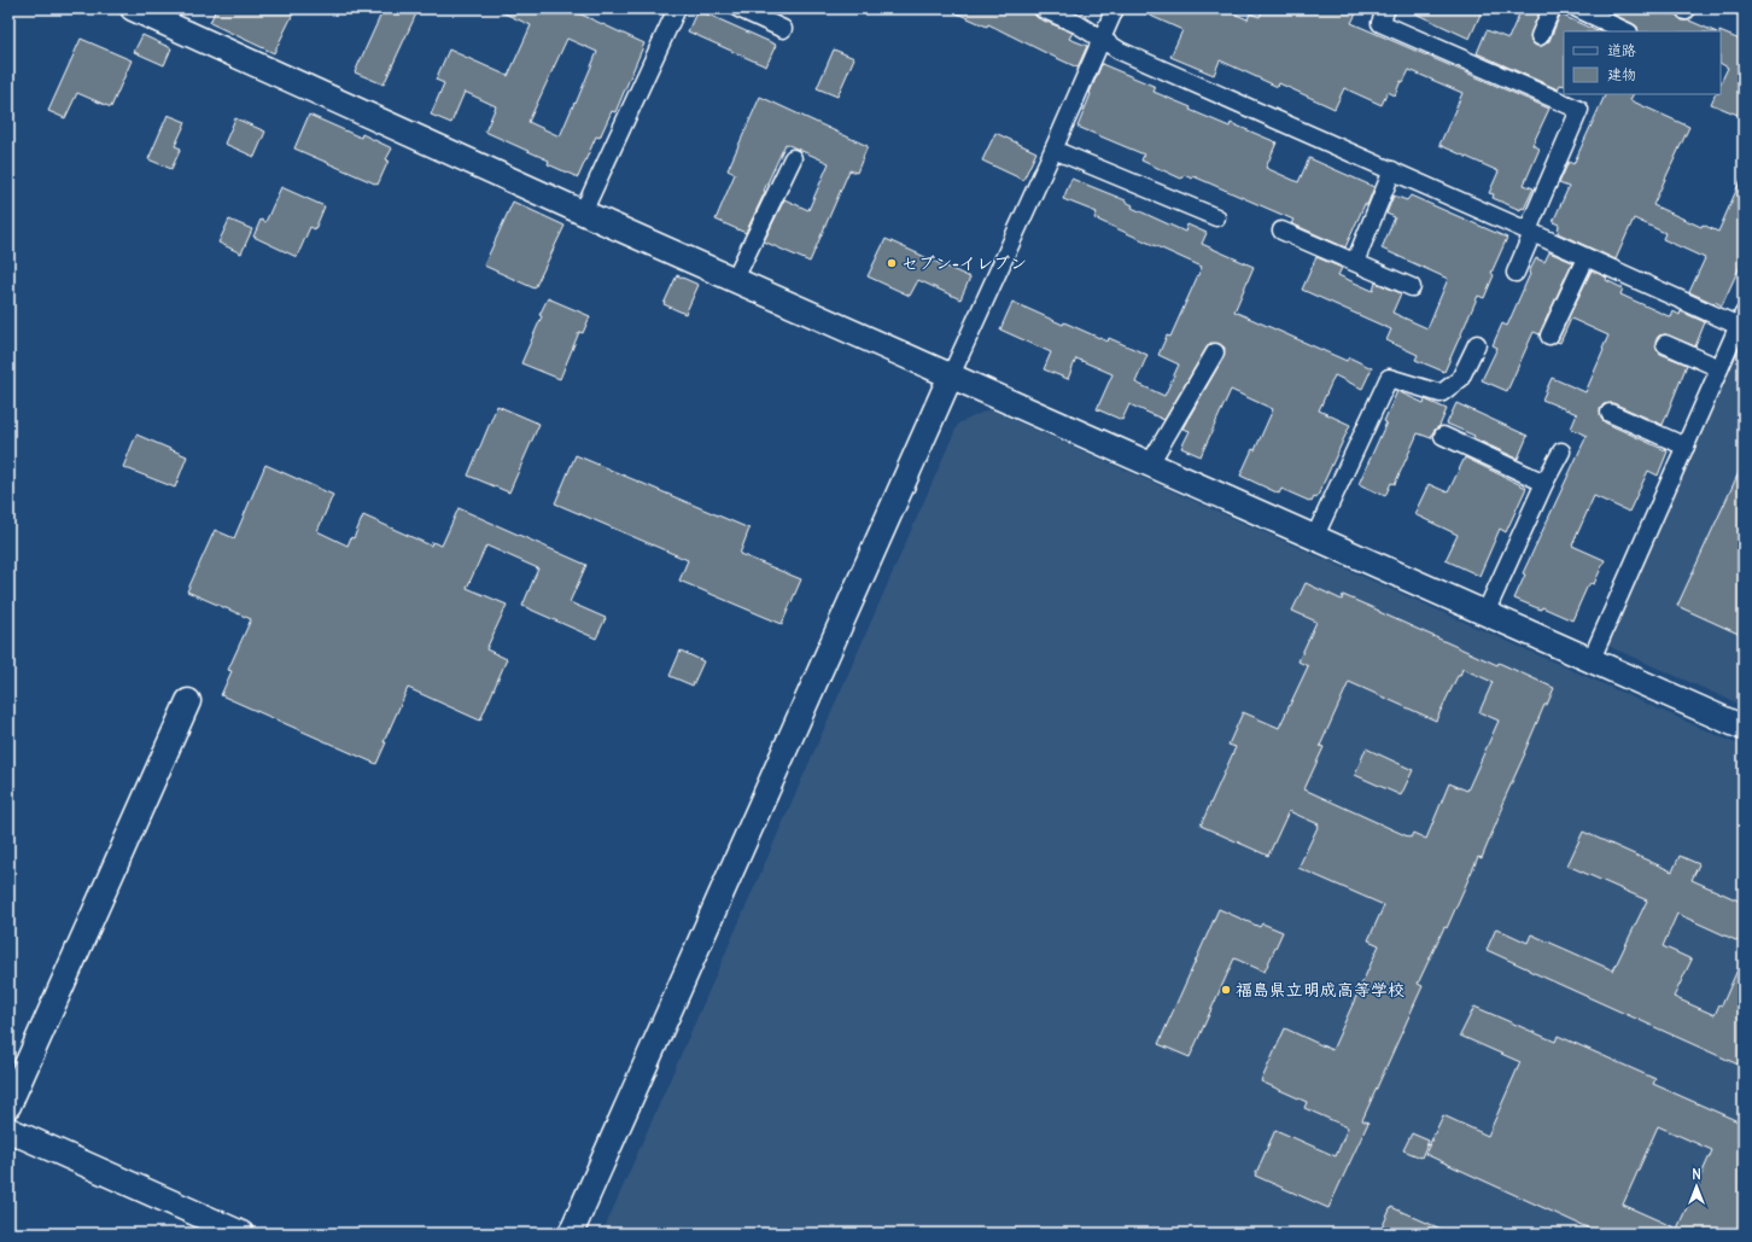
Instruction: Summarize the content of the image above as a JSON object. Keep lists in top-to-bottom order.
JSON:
{
  "places": ["セブン-イレブン", "福島県立明成高等学校"],
  "legend": ["道路", "建物"],
  "north": "top"
}
